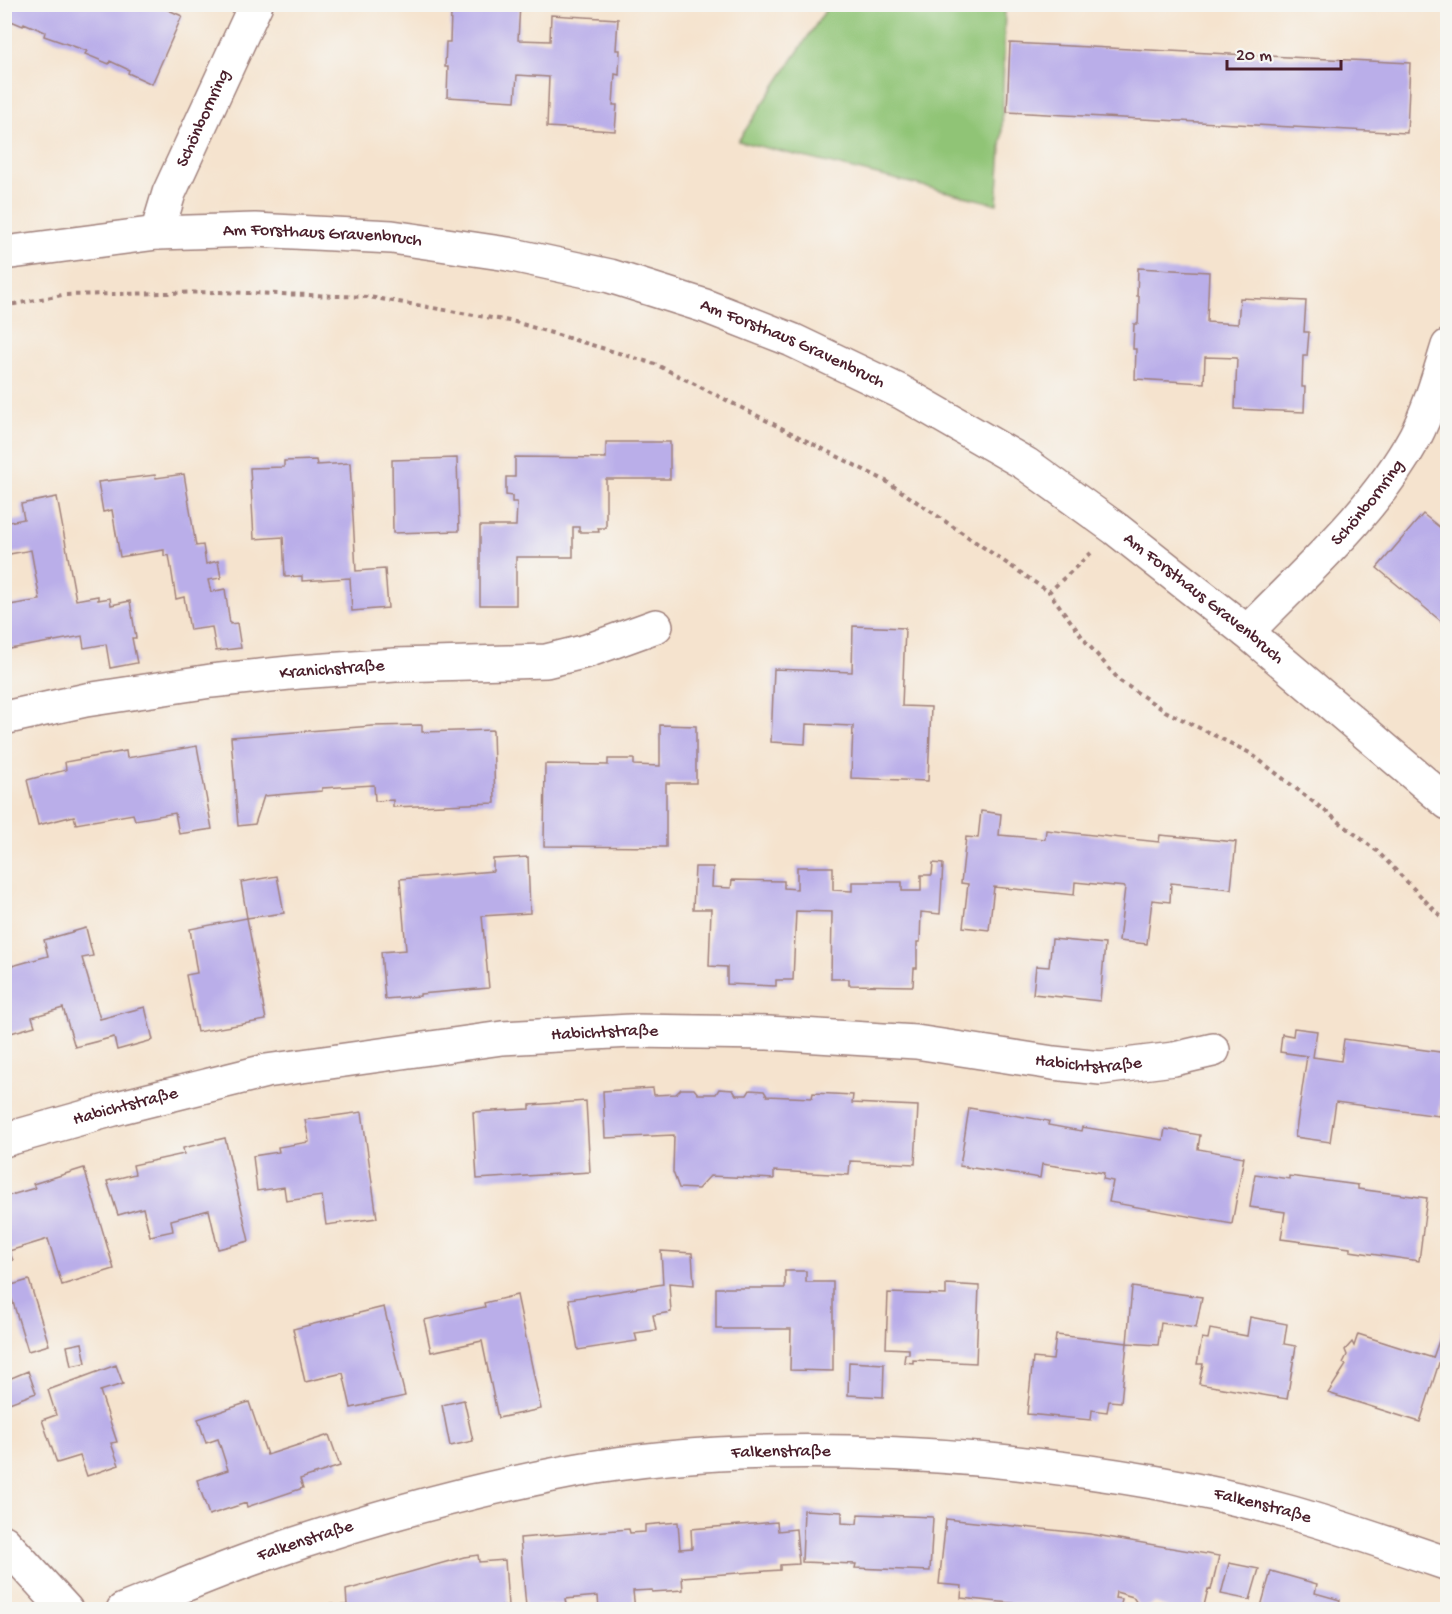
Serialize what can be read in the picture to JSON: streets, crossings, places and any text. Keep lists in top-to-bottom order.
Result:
{
  "streets": {
    "street": [
      "Schönbornring",
      "Am Forsthaus Gravenbruch",
      "Kranichstraße",
      "Habichtstraße",
      "Falkenstraße"
    ]
  },
  "crossings": [
    ["Schönbornring", "Am Forsthaus Gravenbruch"]
  ],
  "scale_bar": "20 m"
}
